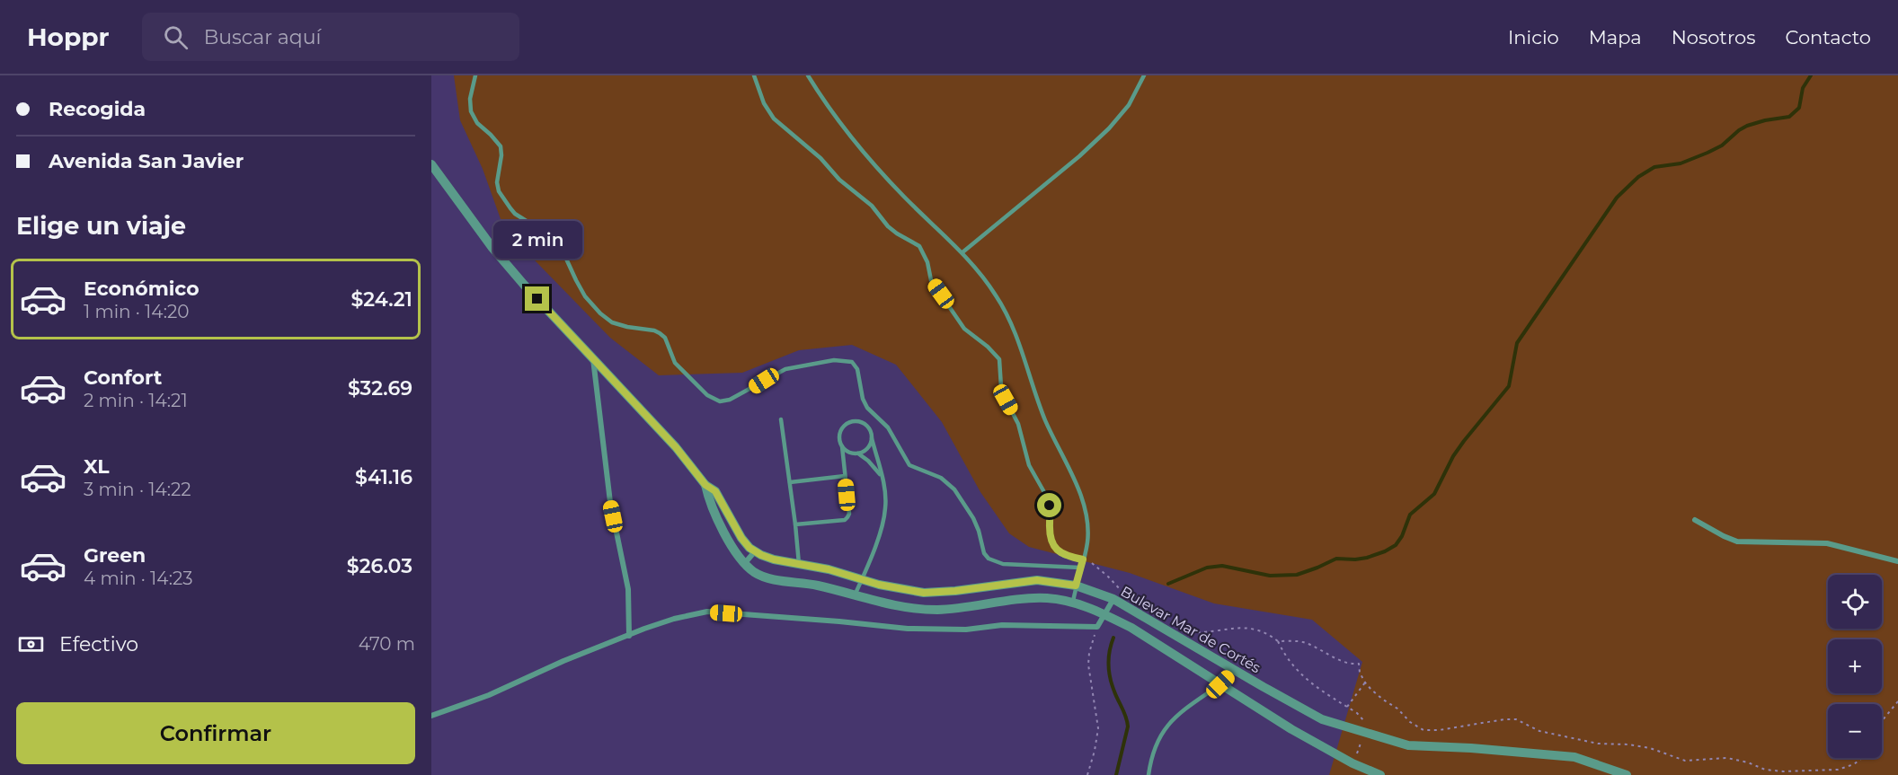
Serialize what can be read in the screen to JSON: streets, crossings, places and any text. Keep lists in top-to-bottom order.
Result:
{
  "streets": {
    "street": ["Bulevar Mar de Cortés"]
  },
  "page": {
    "header": "Hoppr",
    "search": "Buscar aquí",
    "nav": [
      "Inicio",
      "Mapa",
      "Nosotros",
      "Contacto"
    ],
    "banner": ["Recogida", "Avenida San Javier"],
    "heading": "Elige un viaje",
    "bubble": "2 min",
    "list": [
      {
        "name": "Económico",
        "note": "1 min · 14:20",
        "value": "$24.21"
      },
      {
        "name": "Confort",
        "note": "2 min · 14:21",
        "value": "$32.69"
      },
      {
        "name": "XL",
        "note": "3 min · 14:22",
        "value": "$41.16"
      },
      {
        "name": "Green",
        "note": "4 min · 14:23",
        "value": "$26.03"
      }
    ],
    "map_buttons": ["+", "−"],
    "pay": ["Efectivo", "470 m"],
    "buttons": "Confirmar"
  }
}
